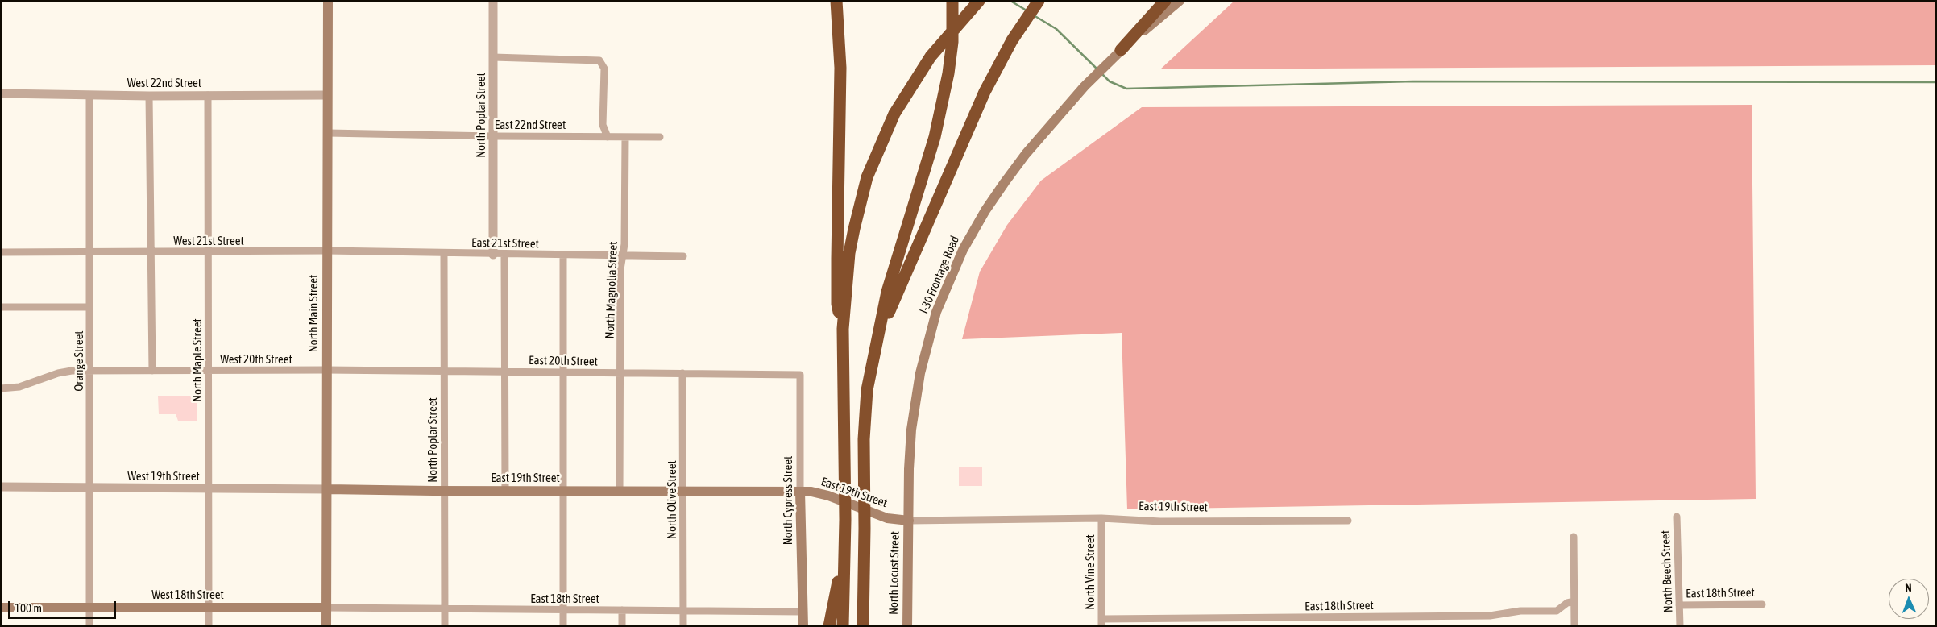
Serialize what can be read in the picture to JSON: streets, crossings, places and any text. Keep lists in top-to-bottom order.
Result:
{
  "streets": {
    "main road": [
      "I-30 Frontage Road",
      "North Main Street",
      "East 19th Street",
      "North Cypress Street",
      "North Locust Street",
      "West 18th Street"
    ],
    "street": [
      "West 22nd Street",
      "North Poplar Street",
      "East 22nd Street",
      "West 21st Street",
      "East 21st Street",
      "North Magnolia Street",
      "West 20th Street",
      "North Maple Street",
      "Orange Street",
      "East 20th Street",
      "West 19th Street",
      "North Olive Street",
      "North Beech Street",
      "North Vine Street",
      "East 18th Street"
    ]
  },
  "crossings": [
    ["West 22nd Street", "North Main Street"],
    ["West 22nd Street", "North Maple Street"],
    ["West 22nd Street", "Orange Street"],
    ["North Poplar Street", "East 22nd Street"],
    ["North Poplar Street", "East 21st Street"],
    ["North Poplar Street", "East 20th Street"],
    ["North Poplar Street", "East 19th Street"],
    ["North Poplar Street", "East 18th Street"],
    ["East 22nd Street", "North Magnolia Street"],
    ["East 22nd Street", "North Main Street"],
    ["West 21st Street", "East 21st Street"],
    ["West 21st Street", "North Main Street"],
    ["West 21st Street", "North Maple Street"],
    ["West 21st Street", "Orange Street"],
    ["East 21st Street", "North Magnolia Street"],
    ["East 21st Street", "North Main Street"],
    ["I-30 Frontage Road", "East 19th Street"],
    ["I-30 Frontage Road", "North Locust Street"],
    ["North Magnolia Street", "East 20th Street"],
    ["North Magnolia Street", "East 19th Street"],
    ["North Main Street", "West 20th Street"],
    ["North Main Street", "East 20th Street"],
    ["North Main Street", "West 19th Street"],
    ["North Main Street", "East 19th Street"],
    ["North Main Street", "East 18th Street"],
    ["North Main Street", "West 18th Street"],
    ["West 20th Street", "North Maple Street"],
    ["West 20th Street", "Orange Street"],
    ["West 20th Street", "East 20th Street"],
    ["North Maple Street", "West 19th Street"],
    ["North Maple Street", "West 18th Street"],
    ["Orange Street", "West 19th Street"],
    ["Orange Street", "West 18th Street"],
    ["East 20th Street", "North Olive Street"],
    ["East 20th Street", "North Cypress Street"],
    ["West 19th Street", "East 19th Street"],
    ["East 19th Street", "North Olive Street"],
    ["East 19th Street", "North Cypress Street"],
    ["East 19th Street", "North Vine Street"],
    ["East 19th Street", "North Locust Street"],
    ["North Olive Street", "East 18th Street"],
    ["North Cypress Street", "East 18th Street"],
    ["North Beech Street", "East 18th Street"],
    ["North Vine Street", "East 18th Street"],
    ["East 18th Street", "West 18th Street"]
  ],
  "scale_bar": "100 m",
  "north": "top"
}
